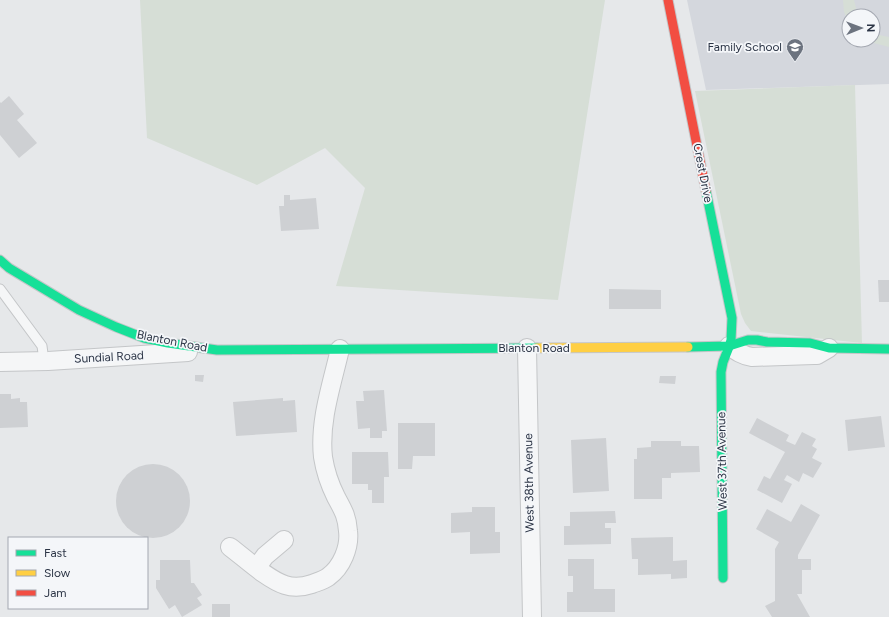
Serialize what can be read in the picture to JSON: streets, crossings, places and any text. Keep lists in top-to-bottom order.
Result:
{
  "streets": {
    "street": [
      "Crest Drive",
      "Blanton Road",
      "Sundial Road",
      "West 37th Avenue",
      "West 38th Avenue"
    ]
  },
  "crossings": [
    ["Crest Drive", "Blanton Road"],
    ["Crest Drive", "West 37th Avenue"],
    ["Blanton Road", "Sundial Road"],
    ["Blanton Road", "West 37th Avenue"],
    ["Blanton Road", "West 38th Avenue"]
  ],
  "places": {
    "school or university": ["Family School"]
  },
  "legend": ["Fast", "Slow", "Jam"],
  "north": "right"
}
